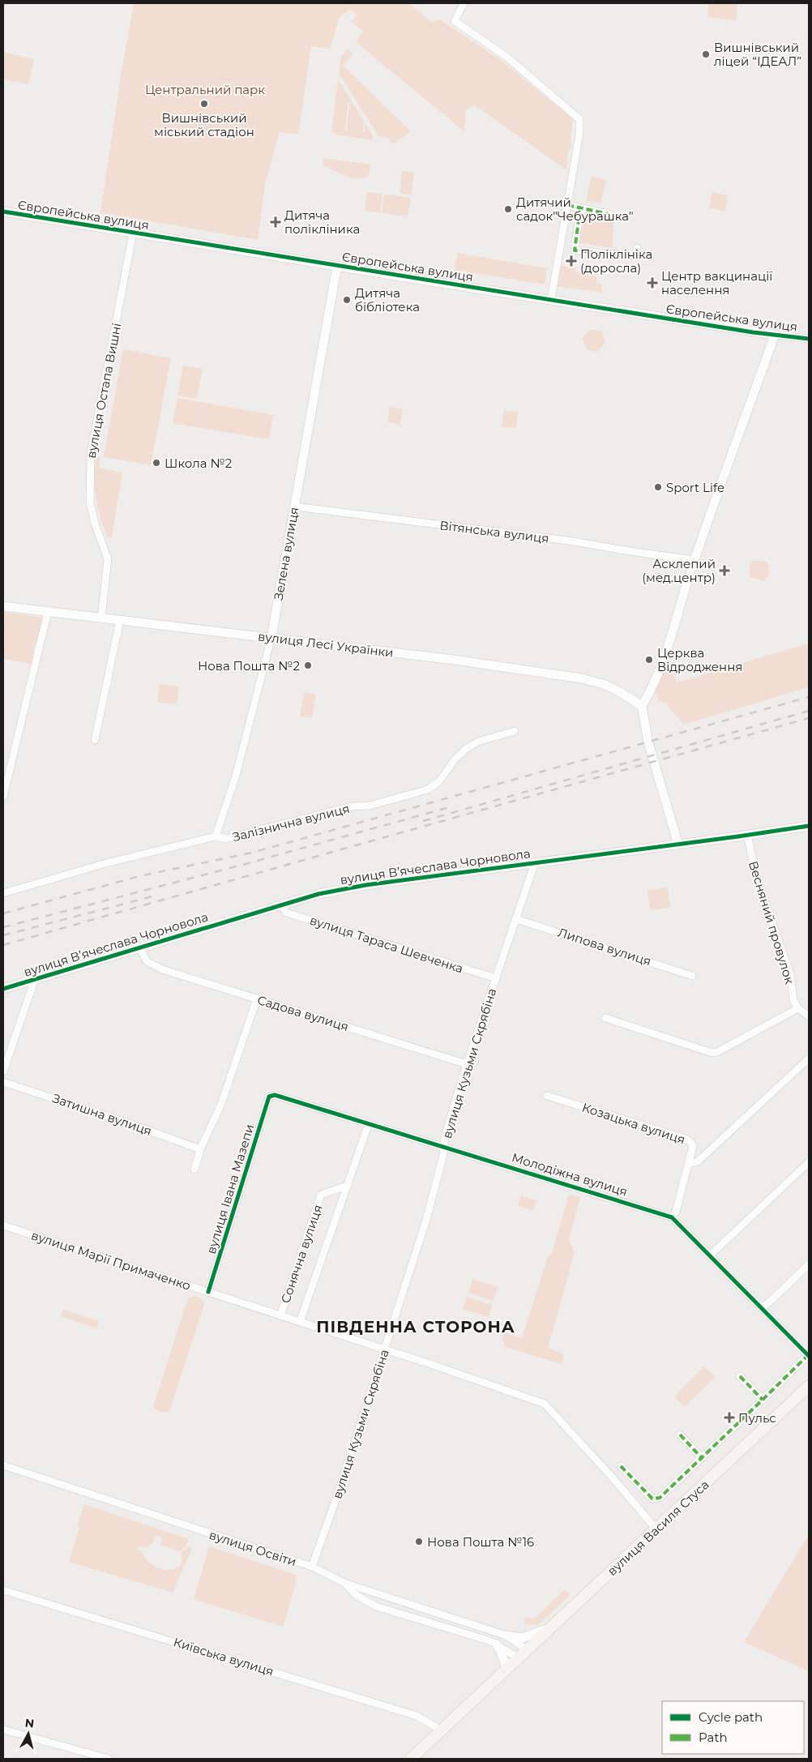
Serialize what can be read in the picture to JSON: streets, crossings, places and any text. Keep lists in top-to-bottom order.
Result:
{
  "streets": {
    "main road": ["вулиця Василя Стуса"],
    "street": [
      "Європейська вулиця",
      "вулиця Остапа Вишні",
      "Вітянська вулиця",
      "Зелена вулиця",
      "вулиця Лесі Українки",
      "Залізнична вулиця",
      "вулиця Вʼячеслава Чорновола",
      "Весняний провулок",
      "вулиця Тараса Шевченка",
      "Липова вулиця",
      "Садова вулиця",
      "вулиця Кузьми Скрябіна",
      "Затишна вулиця",
      "Козацька вулиця",
      "Молодіжна вулиця",
      "вулиця Івана Мазепи",
      "Сонячна вулиця",
      "вулиця Марії Примаченко",
      "вулиця Освіти",
      "Київська вулиця"
    ]
  },
  "crossings": [
    ["Європейська вулиця", "вулиця Остапа Вишні"],
    ["Європейська вулиця", "Зелена вулиця"],
    ["вулиця Остапа Вишні", "вулиця Лесі Українки"],
    ["Вітянська вулиця", "Зелена вулиця"],
    ["Зелена вулиця", "вулиця Лесі Українки"],
    ["Зелена вулиця", "Залізнична вулиця"],
    ["вулиця Вʼячеслава Чорновола", "Весняний провулок"],
    ["вулиця Вʼячеслава Чорновола", "вулиця Тараса Шевченка"],
    ["вулиця Вʼячеслава Чорновола", "Садова вулиця"],
    ["вулиця Вʼячеслава Чорновола", "вулиця Кузьми Скрябіна"],
    ["вулиця Тараса Шевченка", "вулиця Кузьми Скрябіна"],
    ["Липова вулиця", "вулиця Кузьми Скрябіна"],
    ["Садова вулиця", "вулиця Кузьми Скрябіна"],
    ["вулиця Кузьми Скрябіна", "Молодіжна вулиця"],
    ["вулиця Кузьми Скрябіна", "вулиця Марії Примаченко"],
    ["вулиця Кузьми Скрябіна", "вулиця Освіти"],
    ["Козацька вулиця", "Молодіжна вулиця"],
    ["Молодіжна вулиця", "вулиця Івана Мазепи"],
    ["Молодіжна вулиця", "Сонячна вулиця"],
    ["вулиця Івана Мазепи", "вулиця Марії Примаченко"],
    ["Сонячна вулиця", "вулиця Марії Примаченко"],
    ["вулиця Марії Примаченко", "вулиця Василя Стуса"],
    ["вулиця Василя Стуса", "вулиця Освіти"],
    ["вулиця Василя Стуса", "Київська вулиця"]
  ],
  "districts": ["ПІВДЕННА СТОРОНА"],
  "parks": ["Центральний парк"],
  "places": {
    "other": [
      "Вишнівський ліцей “ІДЕАЛ”",
      "Вишнівський міський стадіон",
      "Дитячий садок\"Чебурашка\"",
      "Дитяча бібліотека",
      "Школа №2",
      "Sport Life",
      "Церква Відродження",
      "Нова Пошта №2",
      "Нова Пошта №16"
    ],
    "health": [
      "Дитяча полікліника",
      "Поліклініка (доросла)",
      "Центр вакцинації населення",
      "Асклепий (мед.центр)",
      "Пульс"
    ]
  },
  "legend": ["Cycle path", "Path"],
  "north": "top"
}
